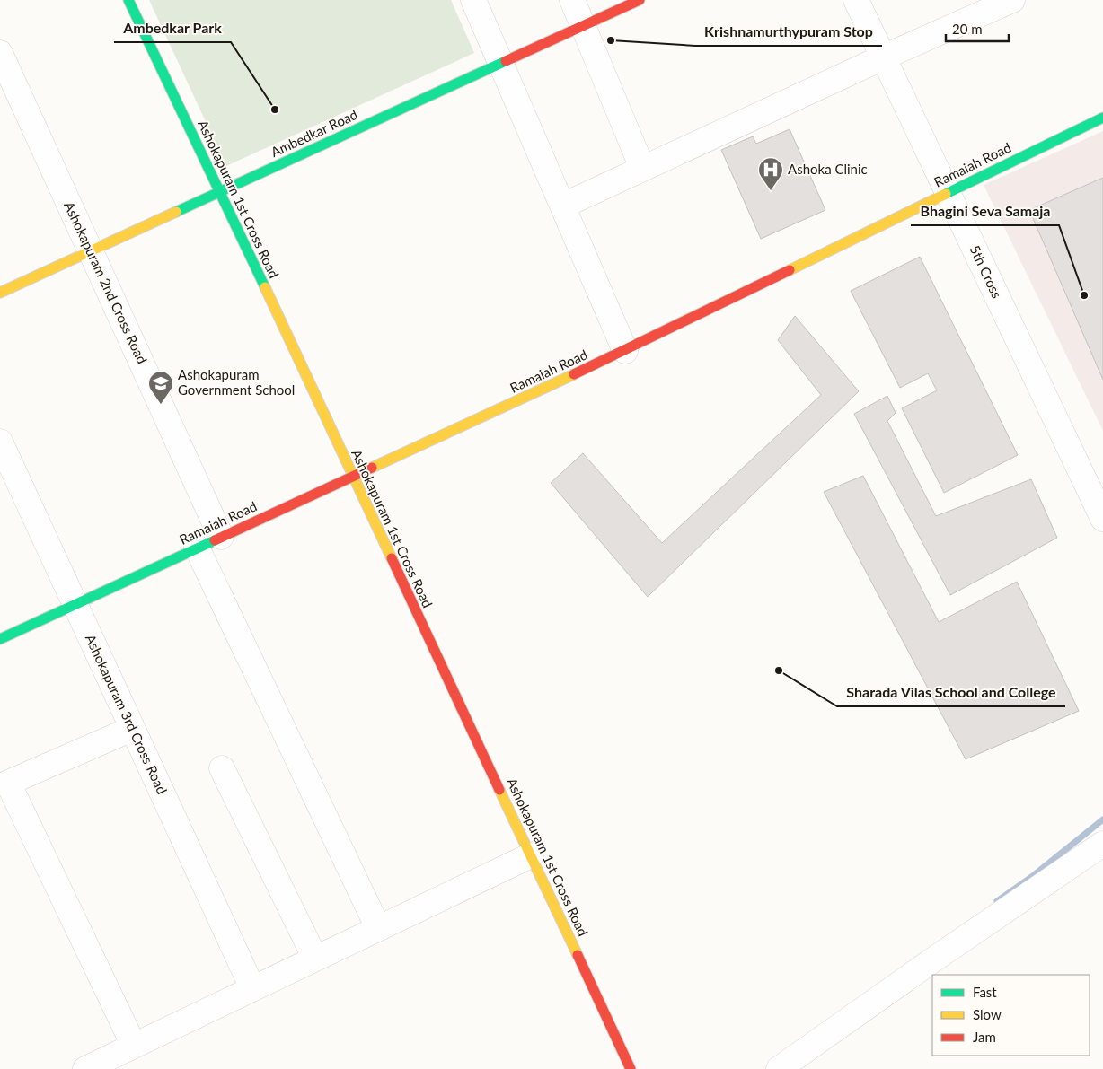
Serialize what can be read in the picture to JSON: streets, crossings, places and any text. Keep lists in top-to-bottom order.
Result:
{
  "streets": {
    "street": [
      "Ambedkar Road",
      "Ramaiah Road",
      "Ashokapuram 1st Cross Road",
      "5th Cross",
      "Ashokapuram 2nd Cross Road",
      "Ashokapuram 3rd Cross Road"
    ]
  },
  "crossings": [
    ["Ambedkar Road", "Ashokapuram 1st Cross Road"],
    ["Ambedkar Road", "Ashokapuram 2nd Cross Road"],
    ["Ramaiah Road", "Ashokapuram 1st Cross Road"],
    ["Ramaiah Road", "5th Cross"],
    ["Ramaiah Road", "Ashokapuram 2nd Cross Road"],
    ["Ramaiah Road", "Ashokapuram 3rd Cross Road"]
  ],
  "places": {
    "other": [
      "Krishnamurthypuram Stop",
      "Ambedkar Park",
      "Bhagini Seva Samaja",
      "Sharada Vilas School and College"
    ],
    "hospital": ["Ashoka Clinic"],
    "school or university": ["Ashokapuram Government School"]
  },
  "legend": ["Fast", "Slow", "Jam"],
  "scale_bar": "20 m"
}
